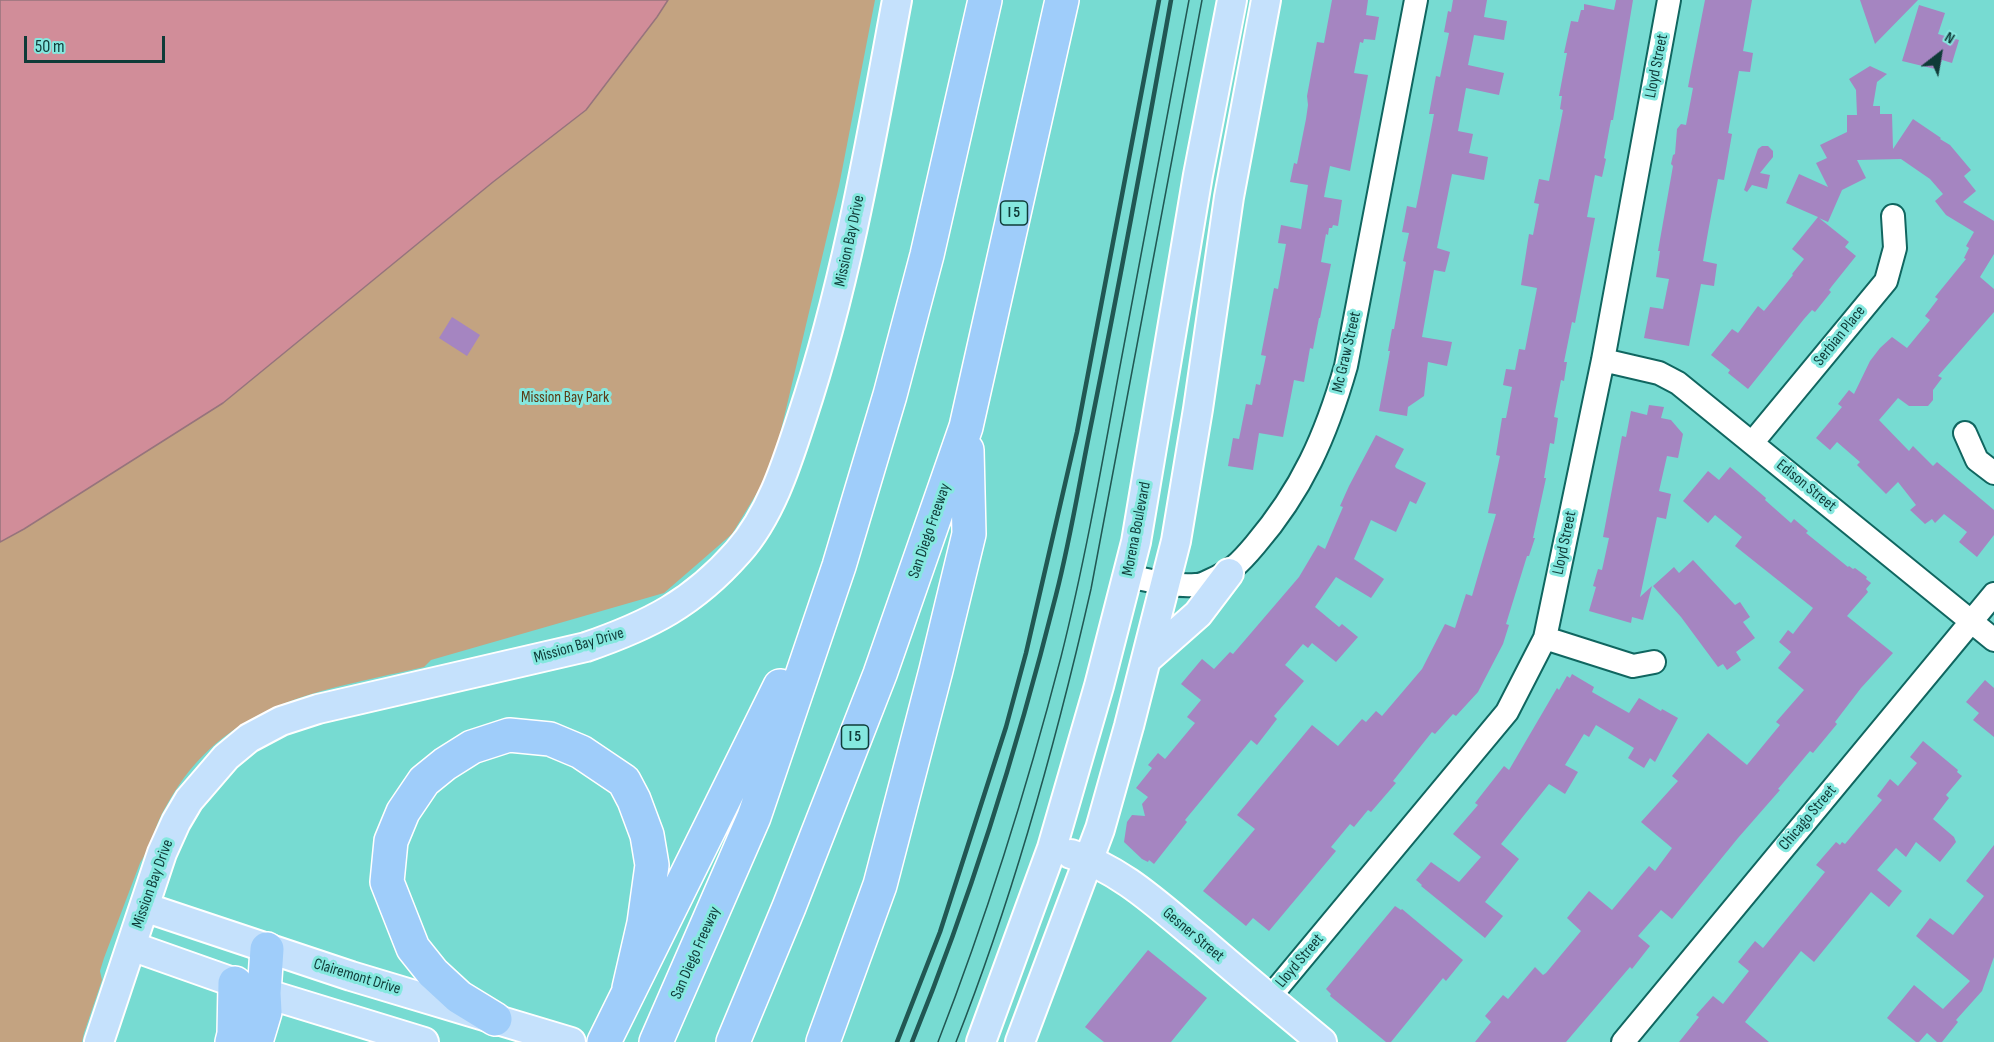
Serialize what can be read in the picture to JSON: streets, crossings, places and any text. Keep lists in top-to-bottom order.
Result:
{
  "streets": {
    "highway": ["I 5", "San Diego Freeway"],
    "main road": [
      "Mission Bay Drive",
      "Morena Boulevard",
      "Gesner Street",
      "Clairemont Drive"
    ],
    "street": [
      "Lloyd Street",
      "Serbian Place",
      "Mc Graw Street",
      "Edison Street",
      "Chicago Street"
    ]
  },
  "crossings": [
    ["Lloyd Street", "Edison Street"],
    ["Lloyd Street", "Gesner Street"],
    ["Mission Bay Drive", "Clairemont Drive"],
    ["Serbian Place", "Edison Street"],
    ["Mc Graw Street", "Morena Boulevard"],
    ["Edison Street", "Chicago Street"],
    ["Morena Boulevard", "Gesner Street"]
  ],
  "parks": ["Mission Bay Park"],
  "scale_bar": "50 m",
  "north": "top right"
}
